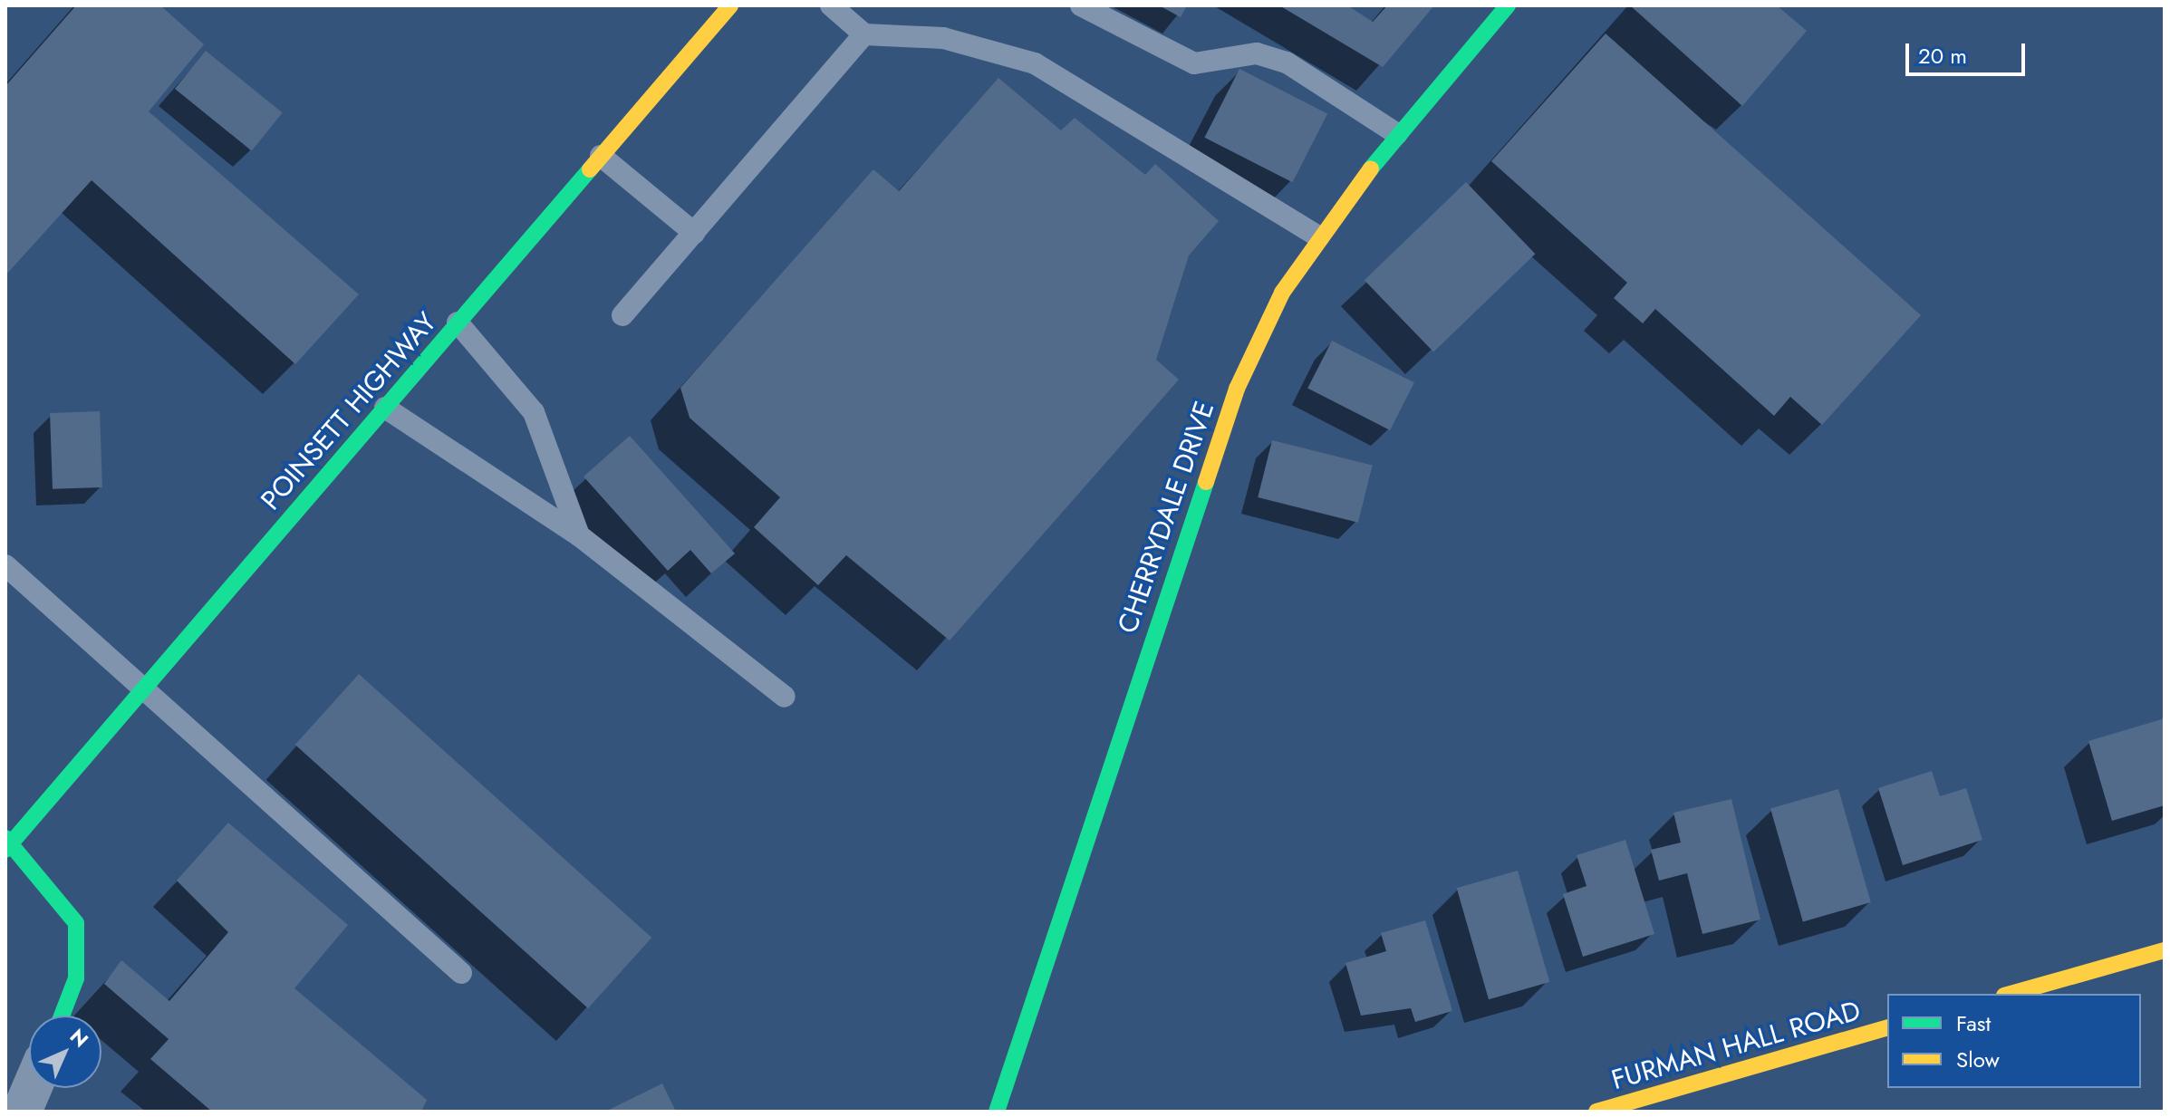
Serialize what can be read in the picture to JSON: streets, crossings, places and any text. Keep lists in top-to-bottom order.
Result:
{
  "streets": {
    "main road": ["POINSETT HIGHWAY", "CHERRYDALE DRIVE", "FURMAN HALL ROAD"]
  },
  "legend": ["Fast", "Slow"],
  "scale_bar": "20 m",
  "north": "top right"
}
